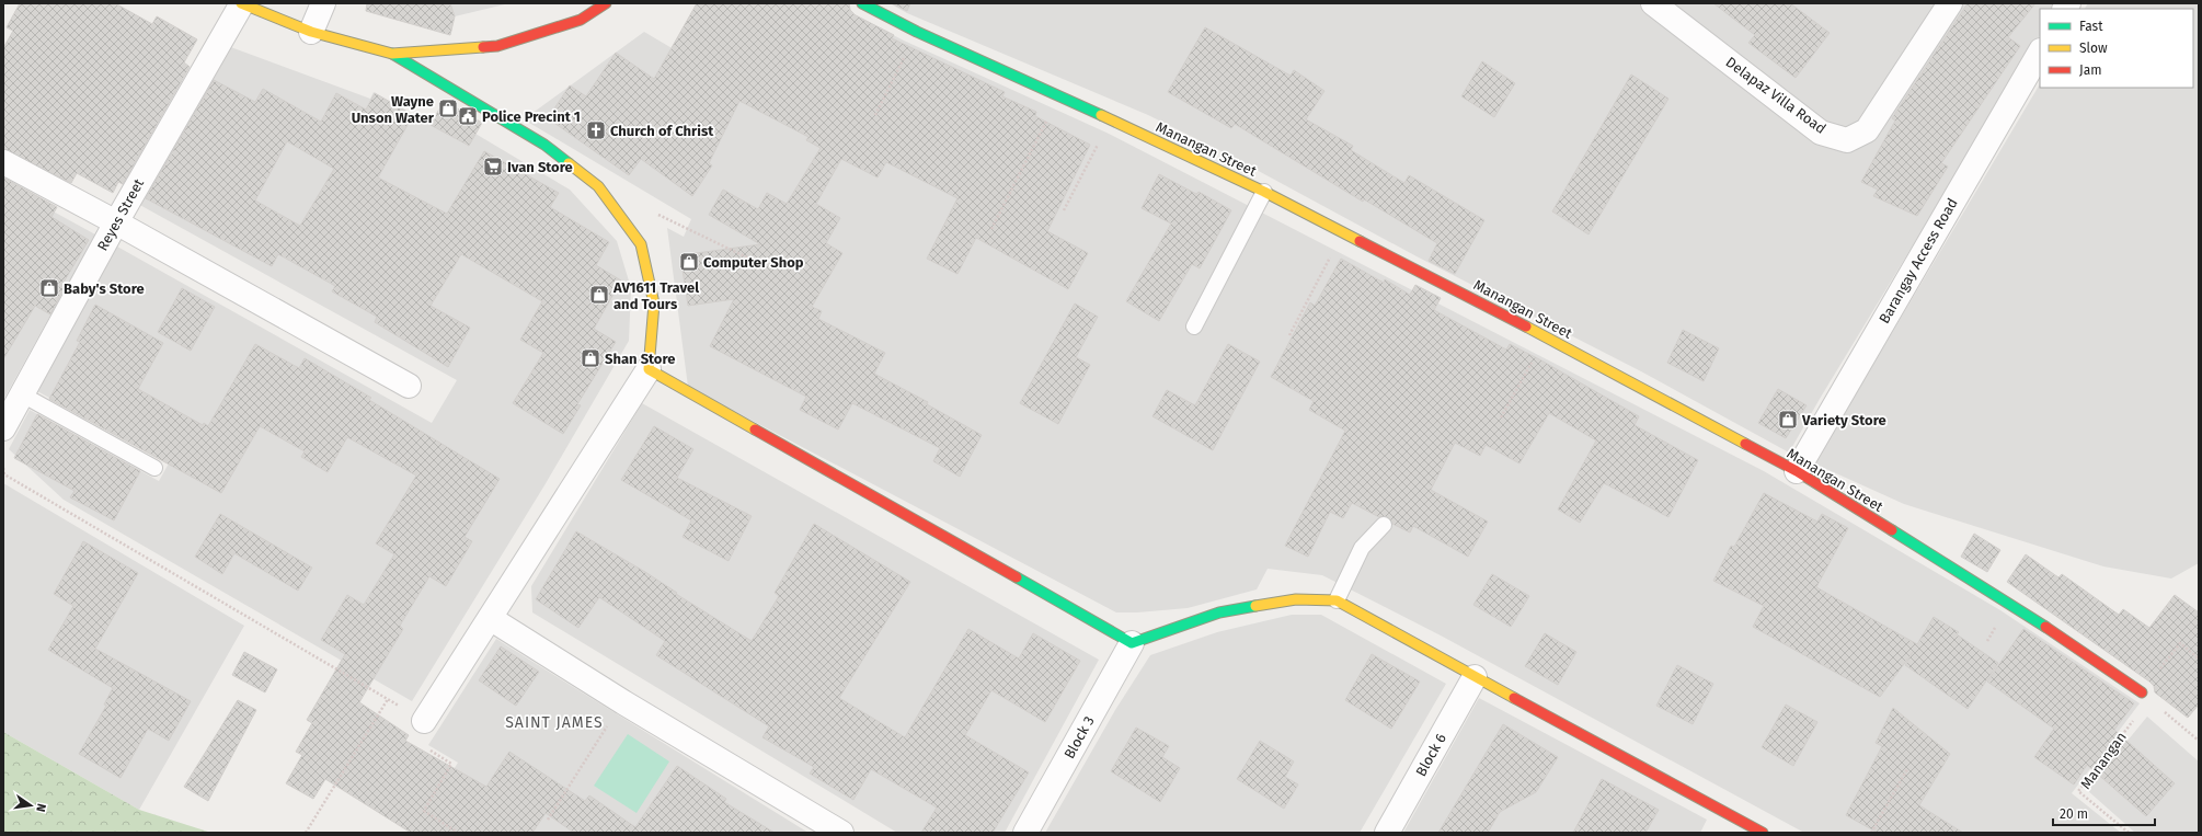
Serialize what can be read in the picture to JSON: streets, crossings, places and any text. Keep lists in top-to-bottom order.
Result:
{
  "streets": {
    "street": [
      "Delapaz Villa Road",
      "Manangan Street",
      "Reyes Street",
      "Barangay Access Road",
      "Block 3",
      "Block 6"
    ],
    "path": ["Manangan"]
  },
  "crossings": [
    ["Manangan Street", "Barangay Access Road"],
    ["Manangan Street", "Manangan"]
  ],
  "districts": ["SAINT JAMES"],
  "places": {
    "shop": [
      "Wayne Unson Water",
      "Computer Shop",
      "Baby's Store",
      "AV1611 Travel and Tours",
      "Shan Store",
      "Variety Store"
    ],
    "public building": ["Police Precint 1"],
    "church": ["Church of Christ"],
    "supermarket": ["Ivan Store"]
  },
  "legend": ["Fast", "Slow", "Jam"],
  "scale_bar": "20 m",
  "north": "right"
}
